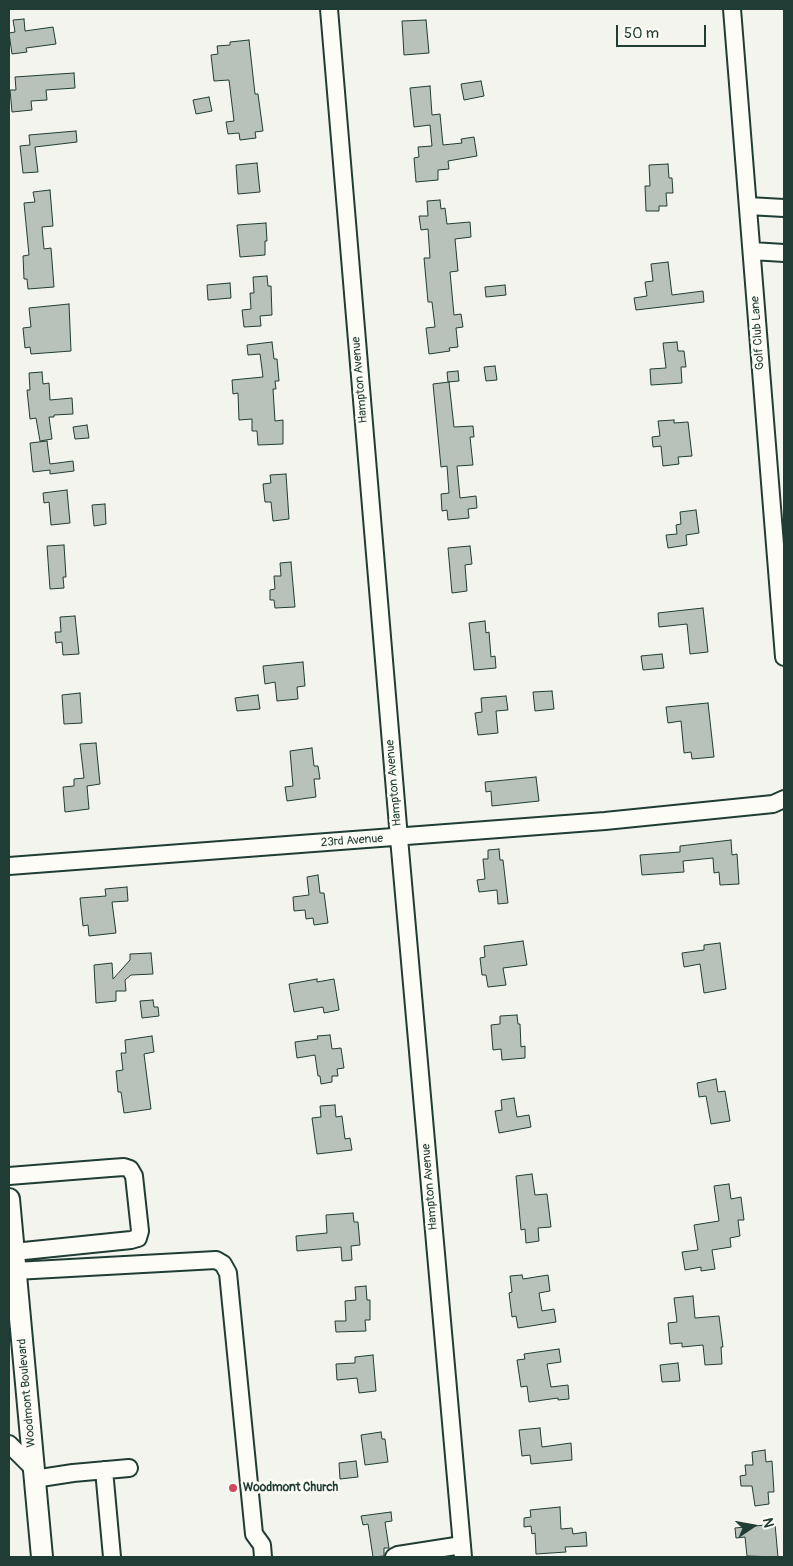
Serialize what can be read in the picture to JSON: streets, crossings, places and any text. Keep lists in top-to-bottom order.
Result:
{
  "streets": {
    "main road": ["Woodmont Boulevard"],
    "street": ["Golf Club Lane", "Hampton Avenue", "23rd Avenue"]
  },
  "crossings": [
    ["Hampton Avenue", "23rd Avenue"]
  ],
  "places": ["Woodmont Church"],
  "scale_bar": "50 m",
  "north": "right"
}
